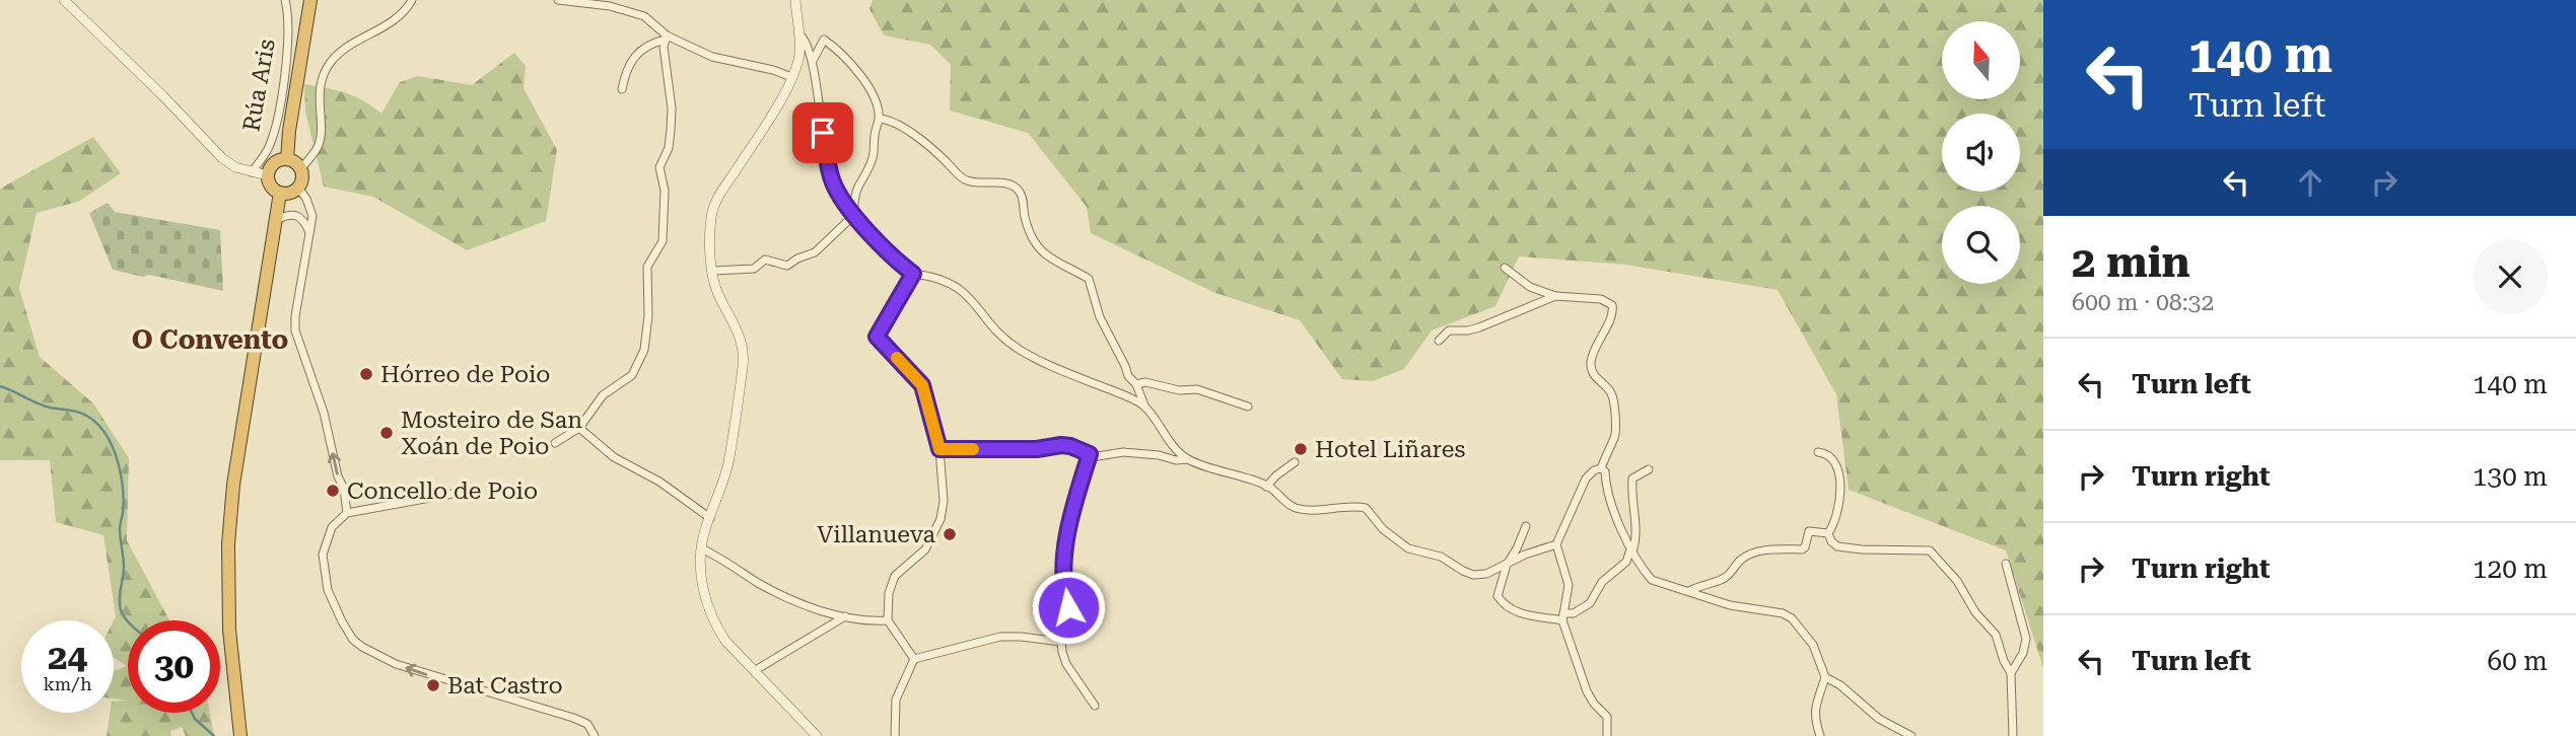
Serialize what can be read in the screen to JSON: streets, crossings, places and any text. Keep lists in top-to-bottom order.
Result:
{
  "streets": {
    "street": ["Rúa Aris"]
  },
  "districts": ["O Convento"],
  "places": [
    "Hórreo de Poio",
    "Mosteiro de San Xoán de Poio",
    "Hotel Liñares",
    "Concello de Poio",
    "Villanueva",
    "Bat Castro"
  ],
  "north": "top",
  "page": {
    "turn": ["140 m", "Turn left"],
    "heading": ["2 min", "600 m · 08:32"],
    "list": [
      {
        "name": "Turn left",
        "value": "140 m"
      },
      {
        "name": "Turn right",
        "value": "130 m"
      },
      {
        "name": "Turn right",
        "value": "120 m"
      },
      {
        "name": "Turn left",
        "value": "60 m"
      }
    ],
    "speed": "24 km/h",
    "limit": "30"
  }
}
